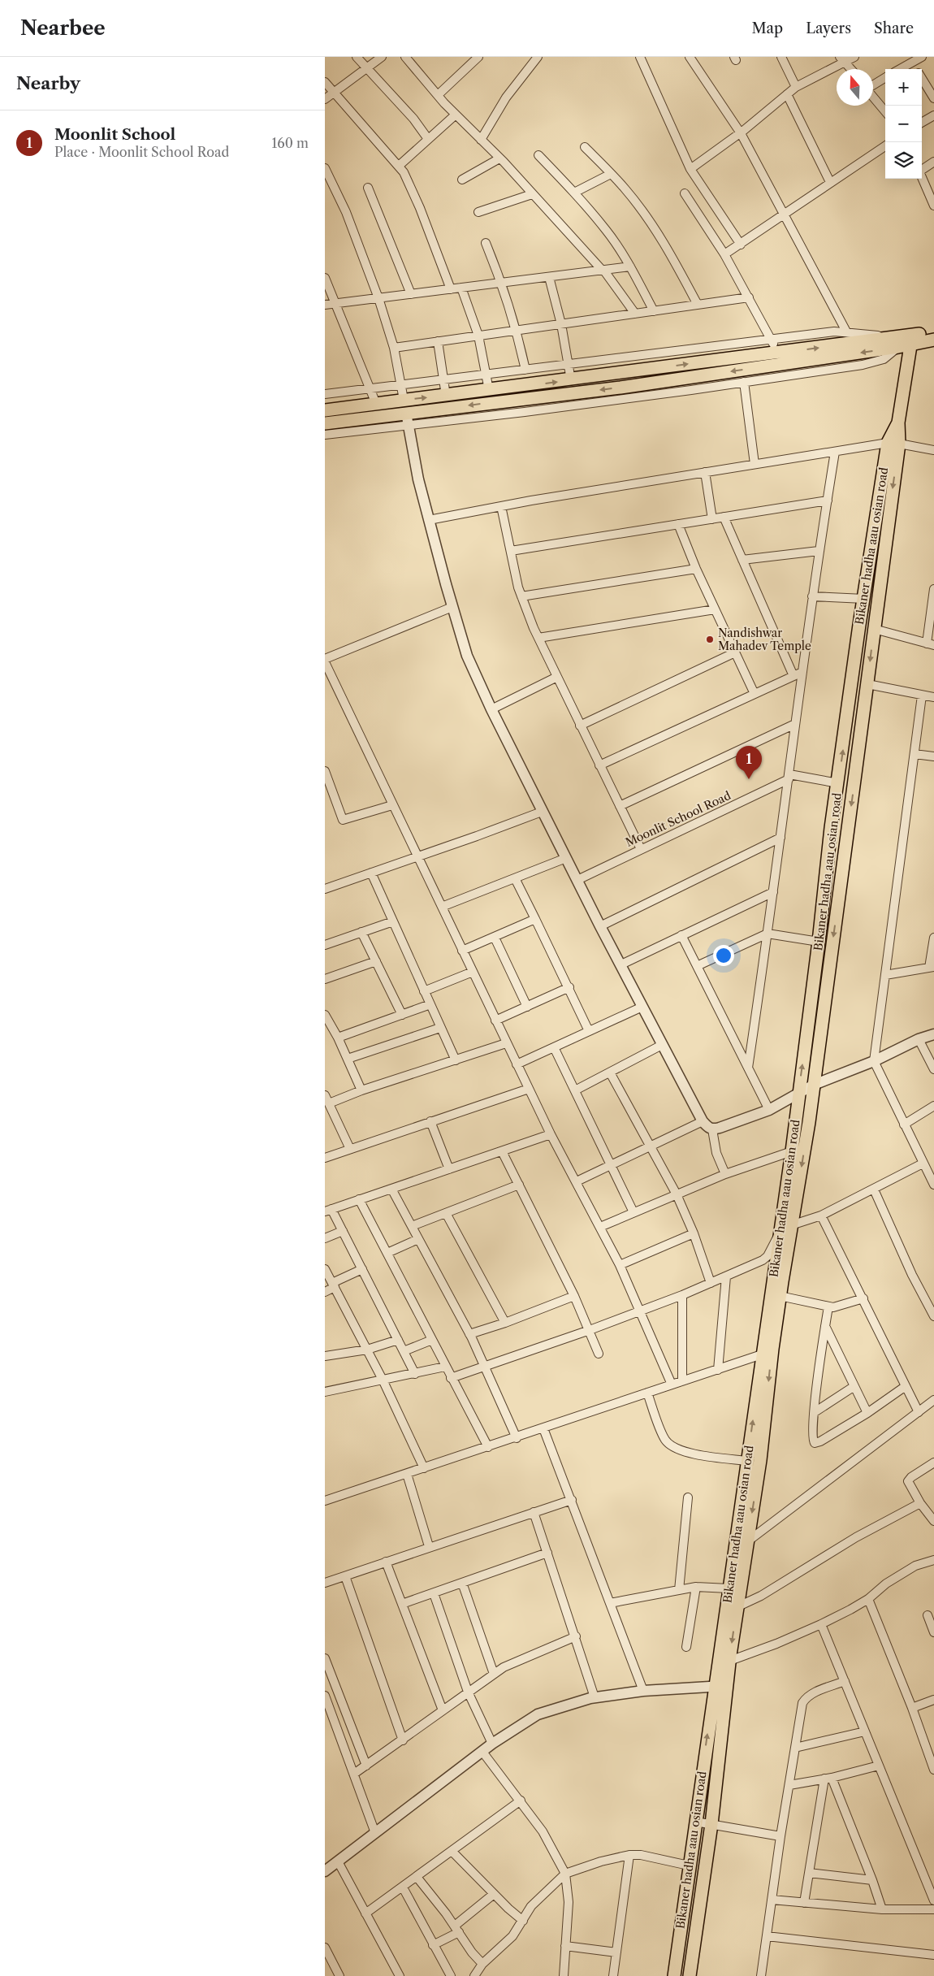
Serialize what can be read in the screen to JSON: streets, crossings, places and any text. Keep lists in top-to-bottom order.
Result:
{
  "streets": {
    "main road": ["Bikaner hadha aau osian road"],
    "street": ["Moonlit School Road"]
  },
  "places": ["Nandishwar Mahadev Temple"],
  "north": "top",
  "page": {
    "header": "Nearbee",
    "nav": ["Map", "Layers", "Share"],
    "heading": "Nearby",
    "map_buttons": ["+", "−"],
    "list": [
      {
        "mark": "1",
        "name": "Moonlit School",
        "note": "Place · Moonlit School Road",
        "value": "160 m"
      }
    ],
    "pins": "1"
  }
}
